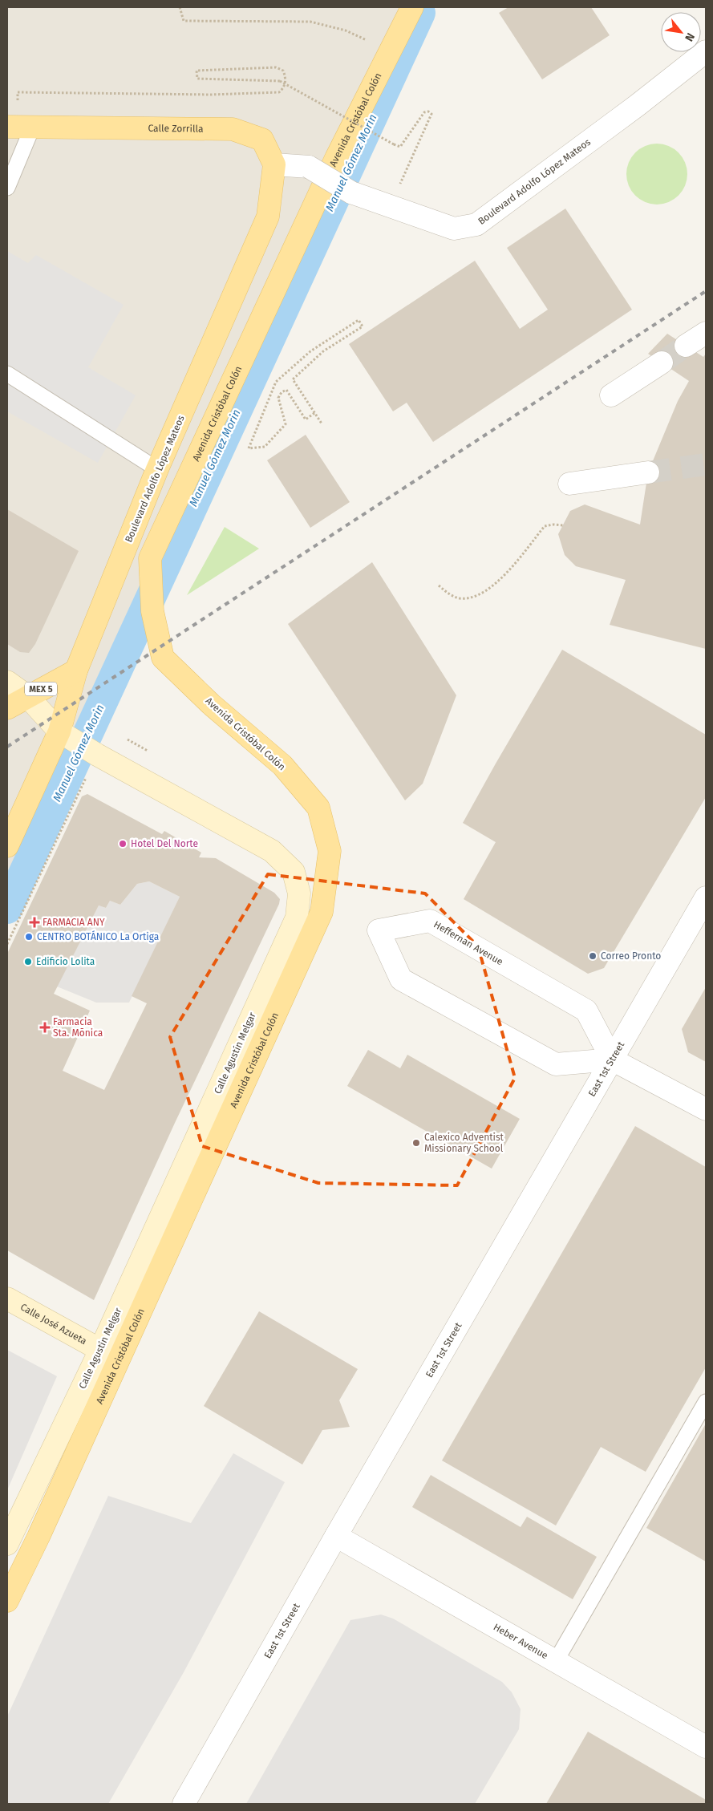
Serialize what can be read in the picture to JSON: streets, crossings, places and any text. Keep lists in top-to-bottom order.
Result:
{
  "streets": {
    "main road": [
      "Avenida Cristóbal Colón",
      "Calle Zorrilla",
      "Boulevard Adolfo López Mateos",
      "MEX 5",
      "Calle Agustín Melgar",
      "Calle José Azueta"
    ],
    "street": ["Heffernan Avenue", "East 1st Street", "Heber Avenue"]
  },
  "crossings": [
    ["Calle Zorrilla", "Boulevard Adolfo López Mateos"],
    ["Boulevard Adolfo López Mateos", "MEX 5"],
    ["Boulevard Adolfo López Mateos", "Calle Agustín Melgar"],
    ["MEX 5", "Calle Agustín Melgar"],
    ["Heffernan Avenue", "East 1st Street"],
    ["Calle Agustín Melgar", "Calle José Azueta"],
    ["East 1st Street", "Heber Avenue"]
  ],
  "water": ["Manuel Gómez Morin"],
  "places": {
    "other": [
      "Hotel Del Norte",
      "CENTRO BOTÁNICO La Ortiga",
      "Correo Pronto",
      "Edificio Lolita",
      "Calexico Adventist Missionary School"
    ],
    "health": ["FARMACIA ANY", "Farmacia Sta. Mōnica"]
  },
  "north": "bottom right"
}
